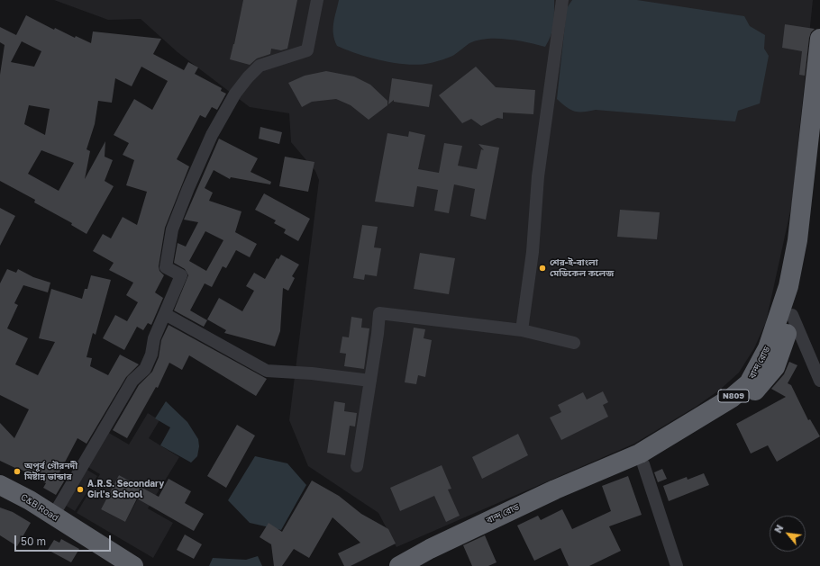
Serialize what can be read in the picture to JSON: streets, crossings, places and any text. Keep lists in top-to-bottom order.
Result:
{
  "streets": {
    "highway": ["বান্দ রোড", "N809", "C&B Road"]
  },
  "places": ["শের-ই-বাংলা মেডিকেল কলেজ", "অপূর্ব গৌরনদী মিষ্টান্ন ভান্ডার", "A.R.S. Secondary Girl's School"],
  "scale_bar": "50 m",
  "north": "top left"
}
